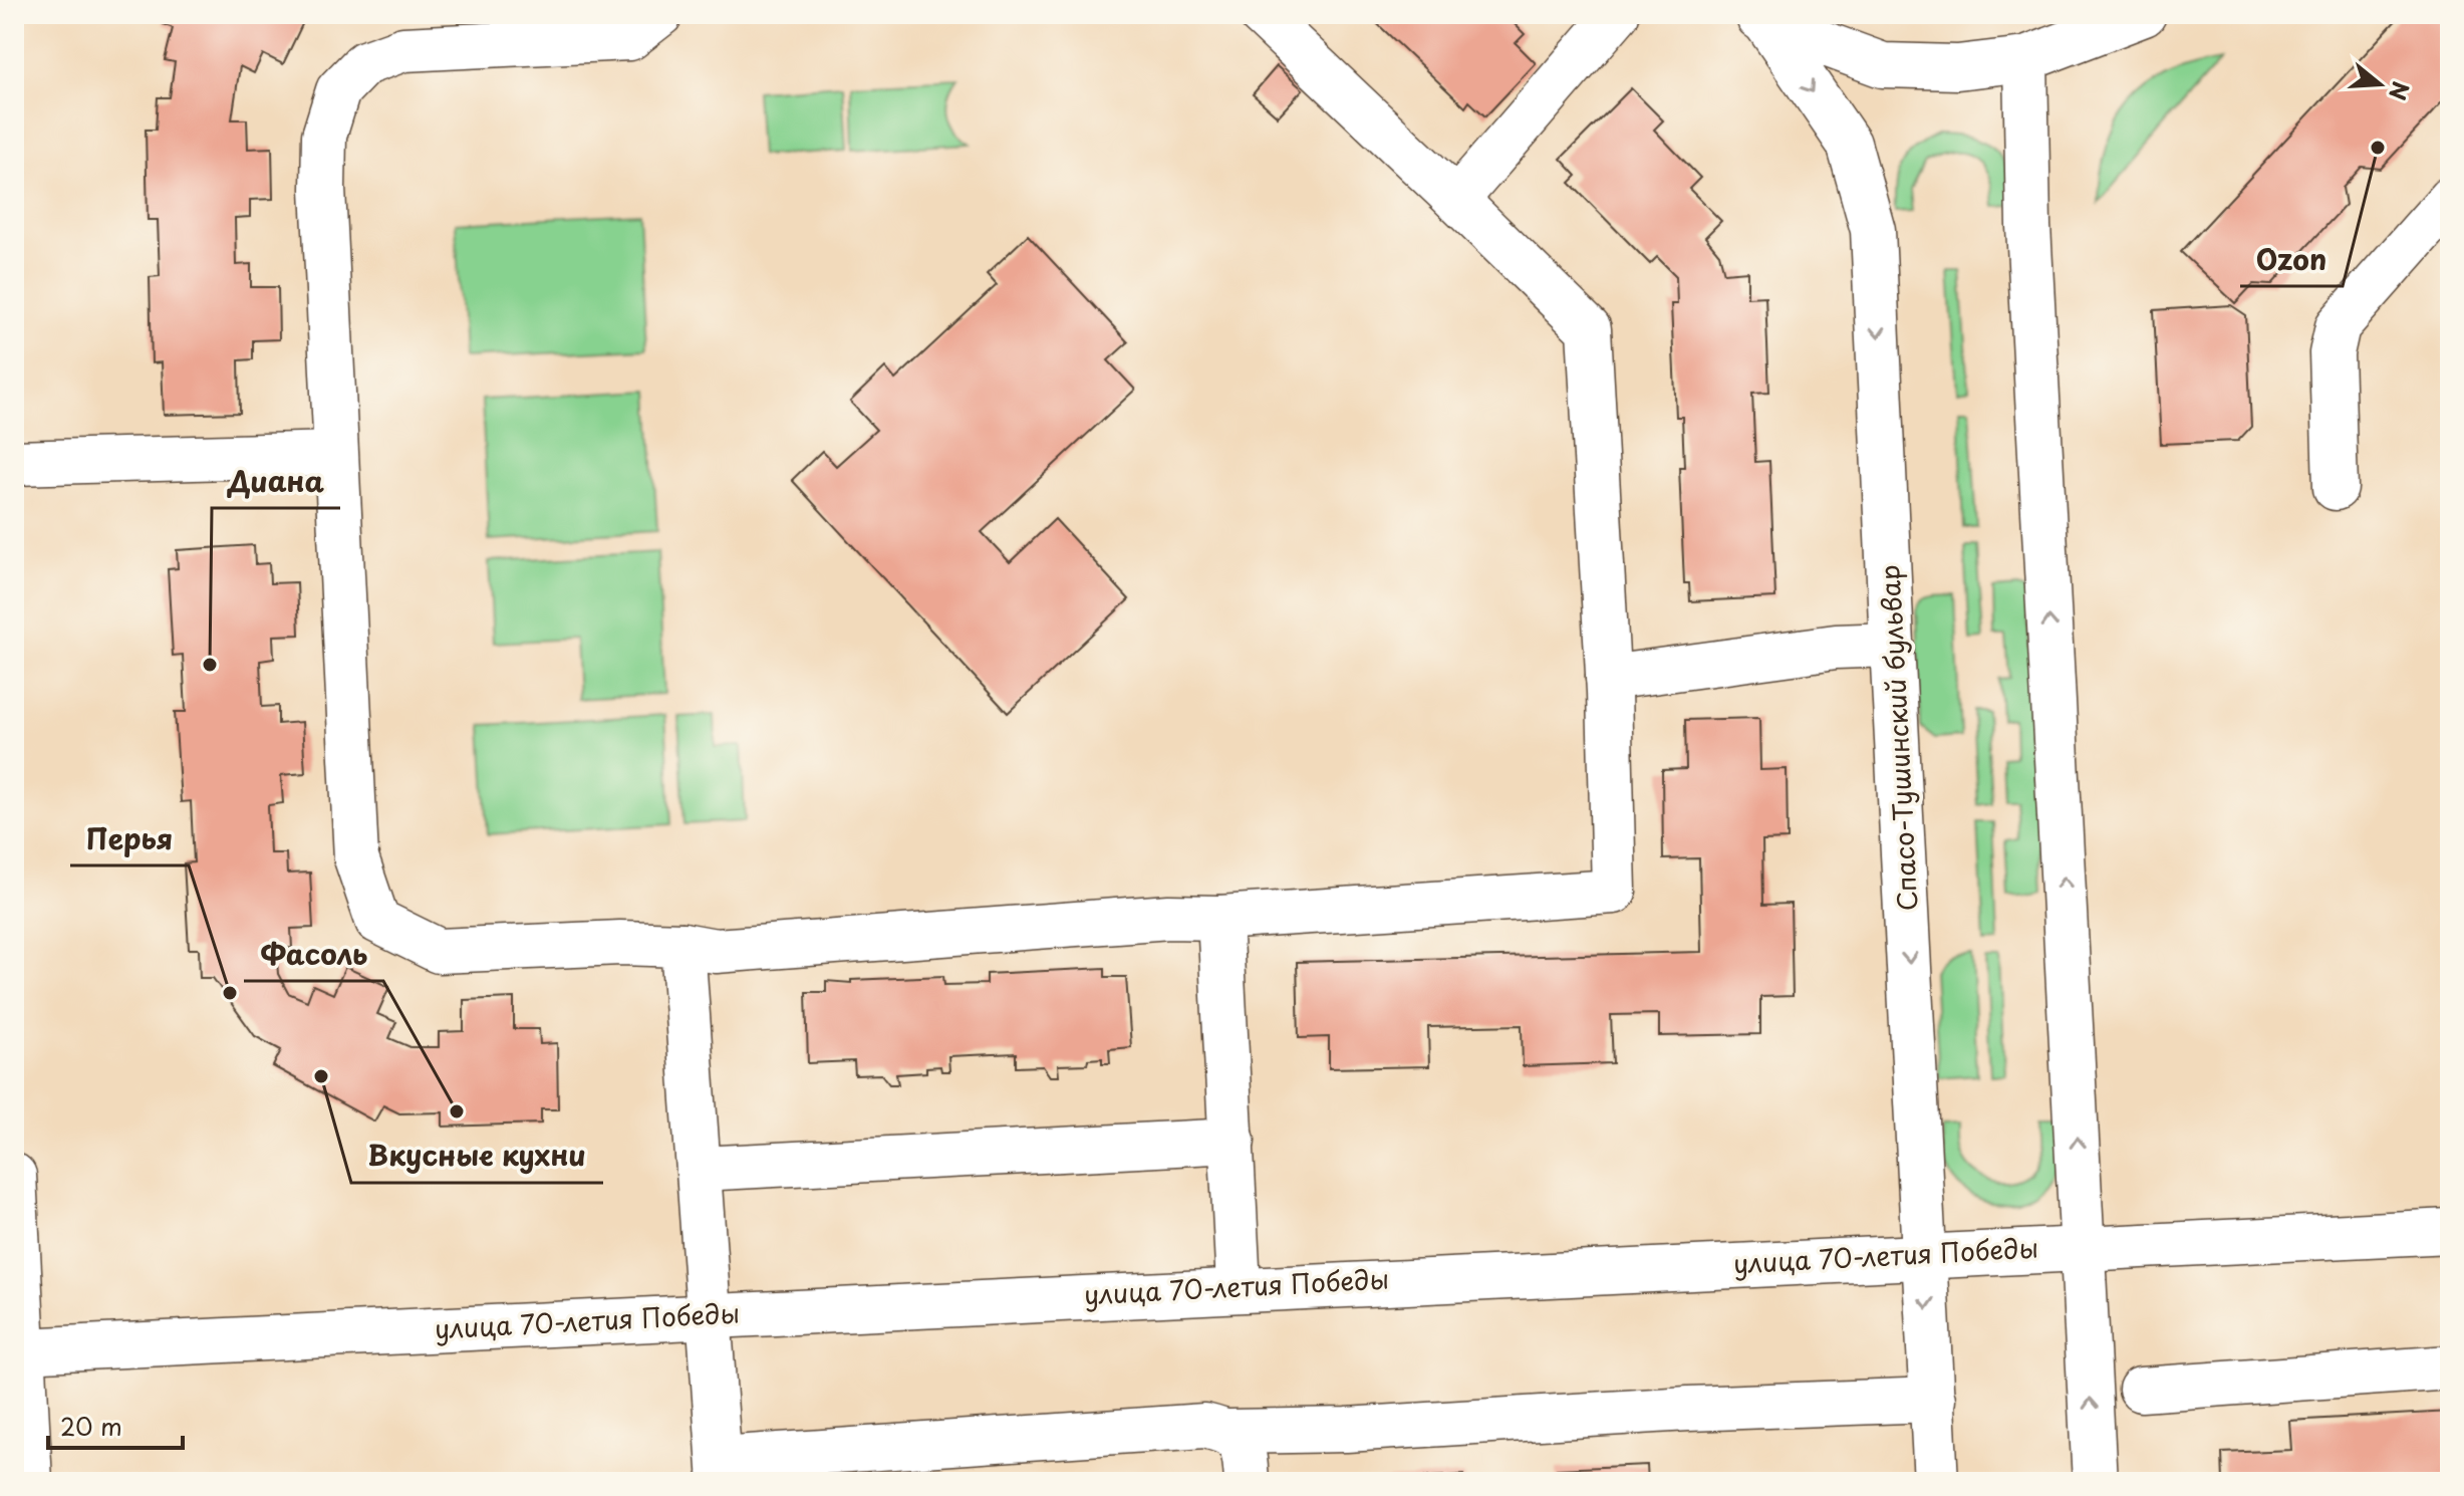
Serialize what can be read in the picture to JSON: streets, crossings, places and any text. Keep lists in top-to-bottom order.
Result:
{
  "streets": {
    "street": ["Спасо-Тушинский бульвар", "улица 70-летия Победы"]
  },
  "crossings": [
    ["Спасо-Тушинский бульвар", "улица 70-летия Победы"]
  ],
  "places": [
    "Ozon",
    "Диана",
    "Перья",
    "Вкусные кухни",
    "Фасоль"
  ],
  "scale_bar": "20 m",
  "north": "right"
}
